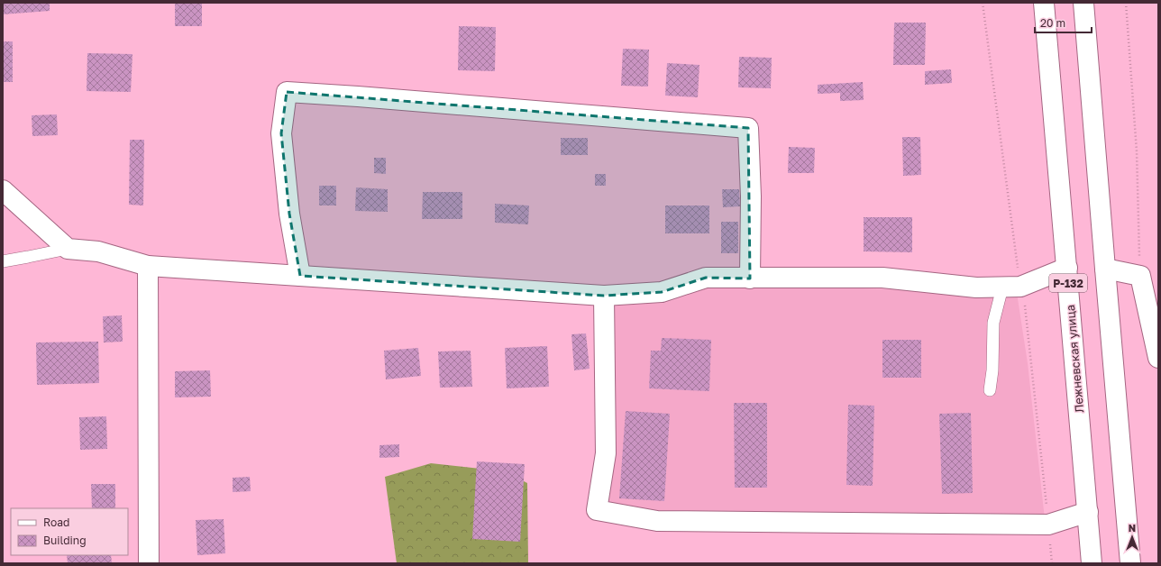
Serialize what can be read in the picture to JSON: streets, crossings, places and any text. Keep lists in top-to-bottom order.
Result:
{
  "streets": {
    "main road": ["Р-132", "Лежневская улица"]
  },
  "legend": ["Road", "Building"],
  "scale_bar": "20 m",
  "north": "top"
}
